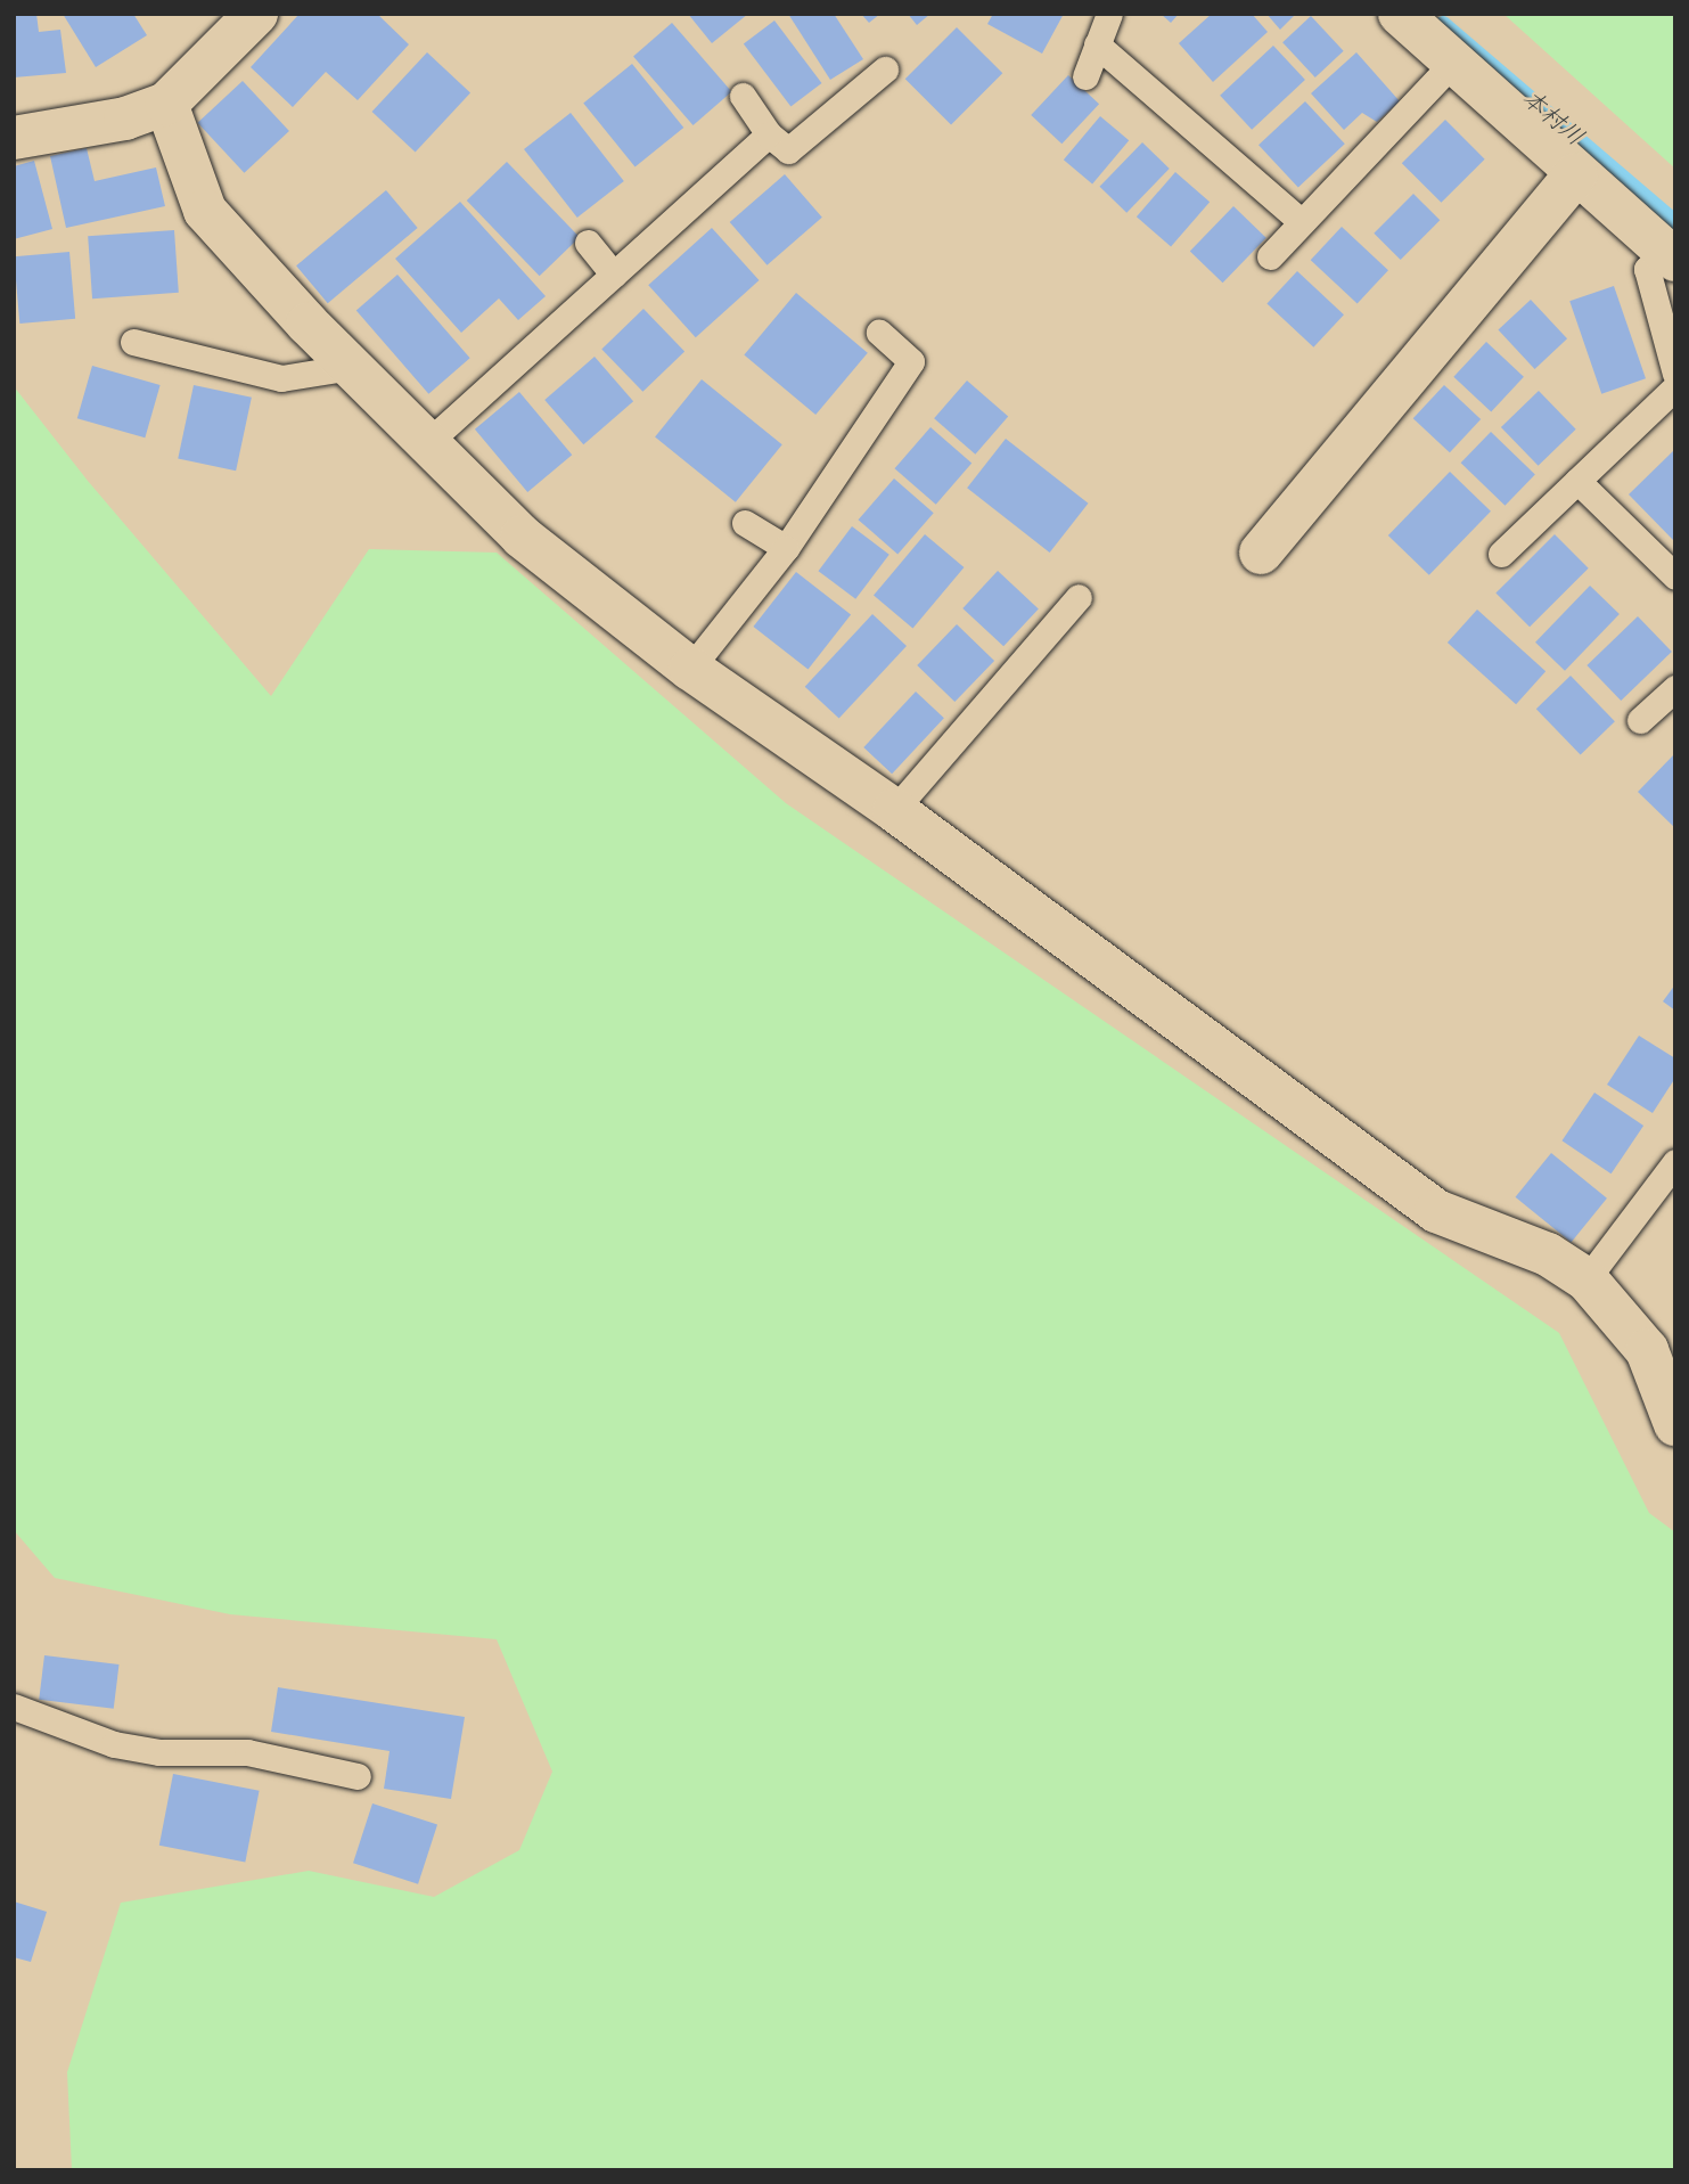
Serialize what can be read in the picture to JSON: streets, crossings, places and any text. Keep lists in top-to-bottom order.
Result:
{
  "water": ["本村川"]
}
